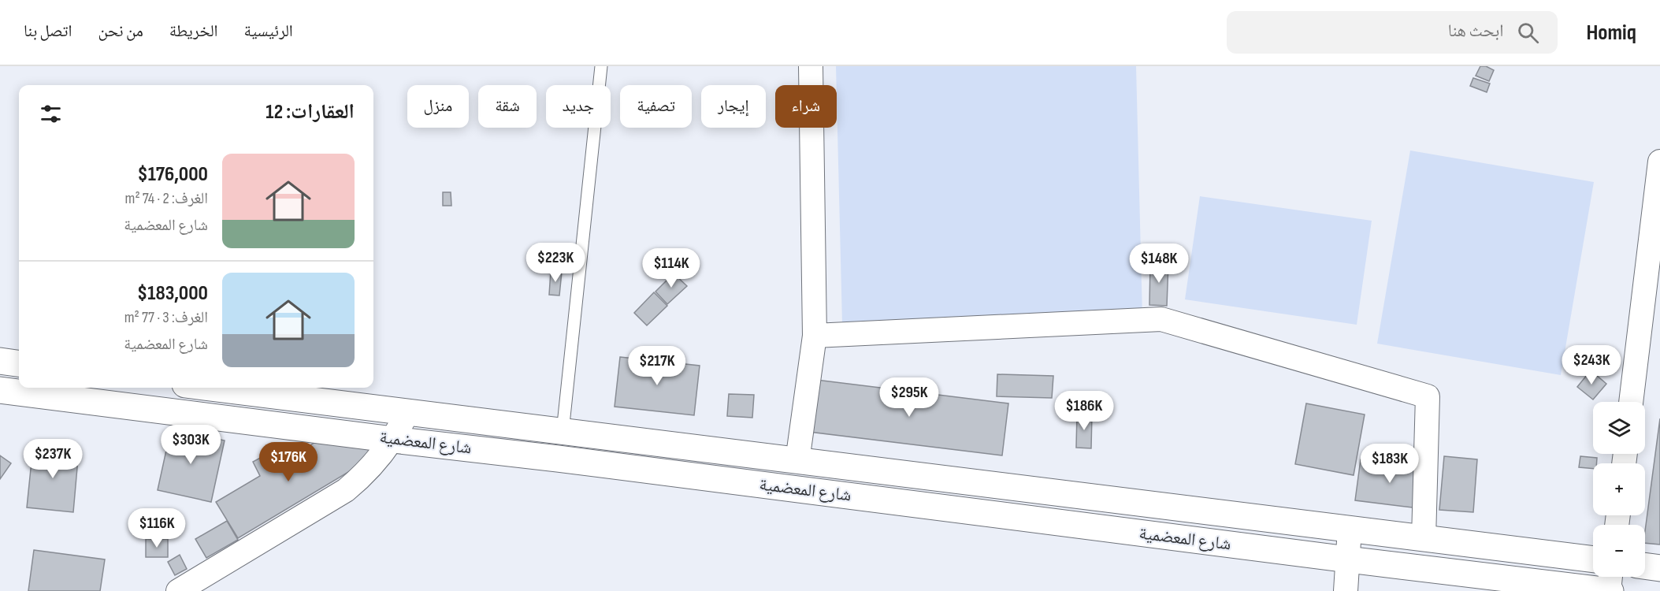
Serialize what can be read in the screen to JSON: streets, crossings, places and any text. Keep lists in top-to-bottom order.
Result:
{
  "streets": {
    "main road": ["شارع المعضمية"]
  },
  "page": {
    "header": "Homiq",
    "search": "ابحث هنا",
    "nav": [
      "الرئيسية",
      "الخريطة",
      "من نحن",
      "اتصل بنا"
    ],
    "chip": [
      "شراء",
      "إيجار",
      "تصفية",
      "جديد",
      "شقة",
      "منزل"
    ],
    "heading": "العقارات: 12",
    "list": [
      {
        "name": "$176,000",
        "note": "الغرف: 2 · 74 m² · شارع المعضمية"
      },
      {
        "name": "$183,000",
        "note": "الغرف: 3 · 77 m² · شارع المعضمية"
      }
    ],
    "price": [
      "$223K",
      "$148K",
      "$114K",
      "$243K",
      "$217K",
      "$295K",
      "$186K",
      "$303K",
      "$237K",
      "$176K",
      "$183K",
      "$116K"
    ],
    "map_buttons": ["+", "−"]
  }
}
